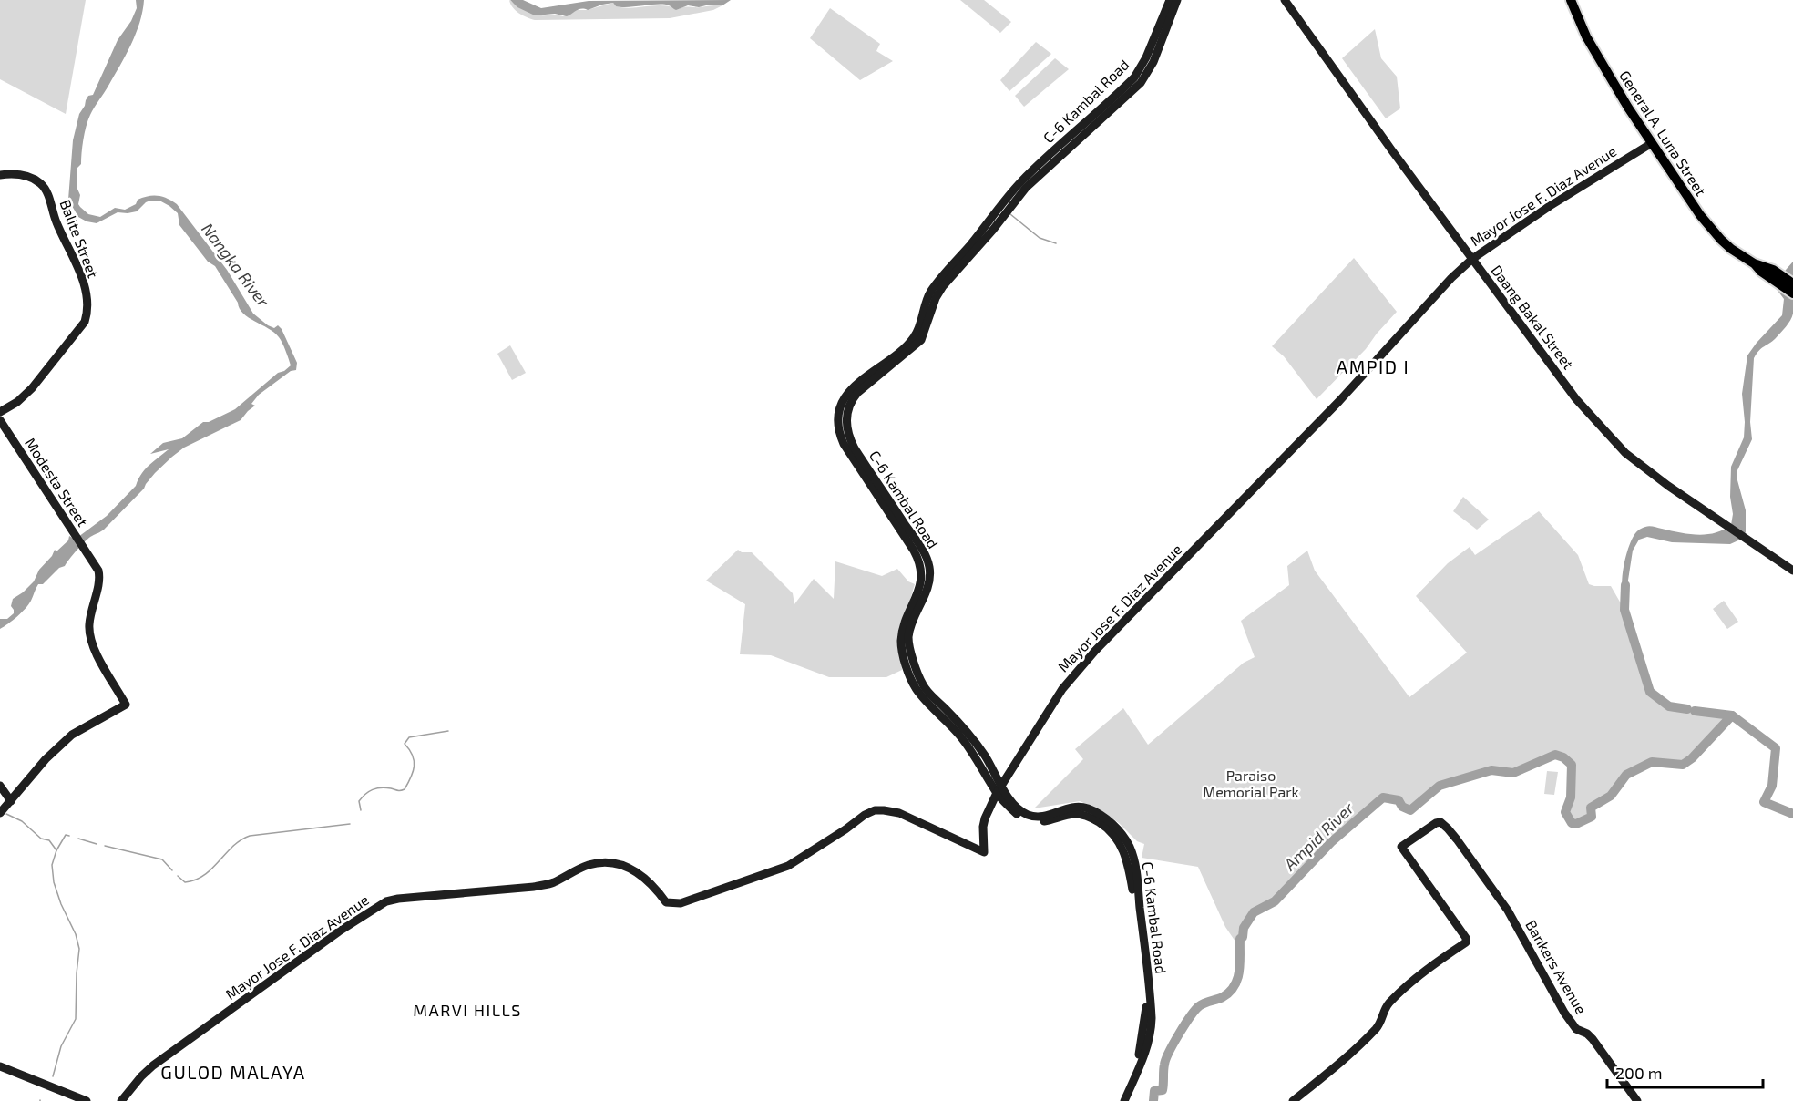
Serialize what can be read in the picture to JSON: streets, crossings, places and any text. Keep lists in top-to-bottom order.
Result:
{
  "streets": {
    "main road": [
      "C-6 Kambal Road",
      "General A. Luna Street",
      "Mayor Jose F. Diaz Avenue",
      "Balite Street",
      "Daang Bakal Street",
      "Modesta Street",
      "Bankers Avenue"
    ]
  },
  "crossings": [
    ["C-6 Kambal Road", "Mayor Jose F. Diaz Avenue"],
    ["General A. Luna Street", "Mayor Jose F. Diaz Avenue"],
    ["Mayor Jose F. Diaz Avenue", "Daang Bakal Street"]
  ],
  "districts": ["AMPID I", "MARVI HILLS", "GULOD MALAYA"],
  "water": ["Nangka River", "Ampid River"],
  "parks": ["Paraiso Memorial Park"],
  "scale_bar": "200 m"
}
